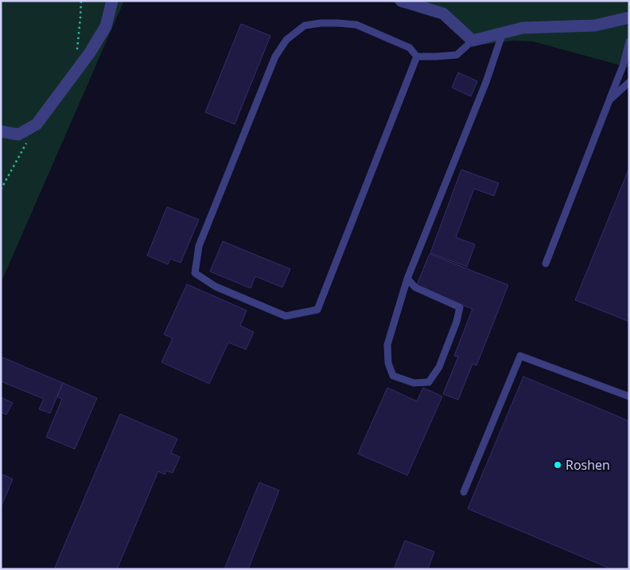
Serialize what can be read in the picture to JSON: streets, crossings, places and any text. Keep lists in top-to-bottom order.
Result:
{
  "places": ["Roshen"]
}
